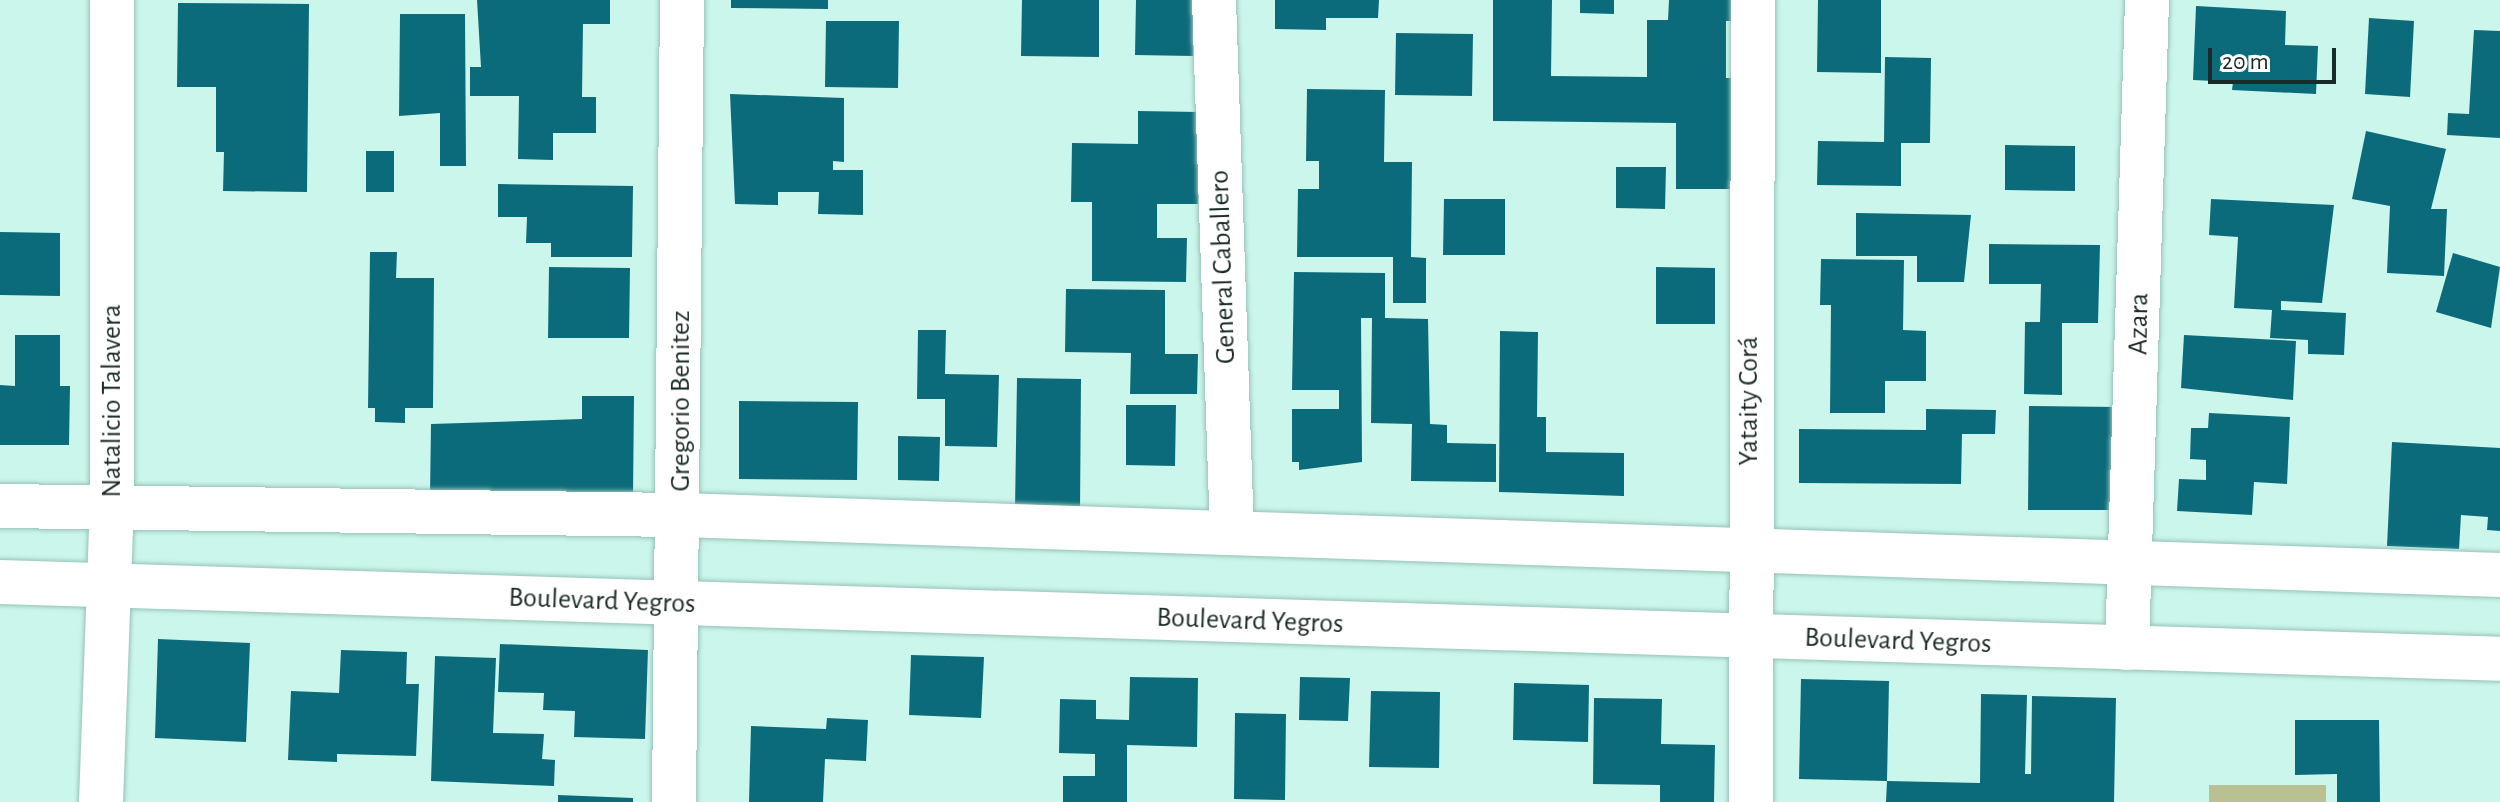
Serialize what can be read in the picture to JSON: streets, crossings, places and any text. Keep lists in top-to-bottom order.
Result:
{
  "streets": {
    "main road": [
      "General Caballero",
      "Azara",
      "Natalicio Talavera",
      "Gregorio Benitez",
      "Yataity Corá",
      "Boulevard Yegros"
    ]
  },
  "crossings": [
    ["Azara", "Boulevard Yegros"],
    ["Natalicio Talavera", "Boulevard Yegros"],
    ["Gregorio Benitez", "Boulevard Yegros"],
    ["Yataity Corá", "Boulevard Yegros"]
  ],
  "scale_bar": "20 m"
}
